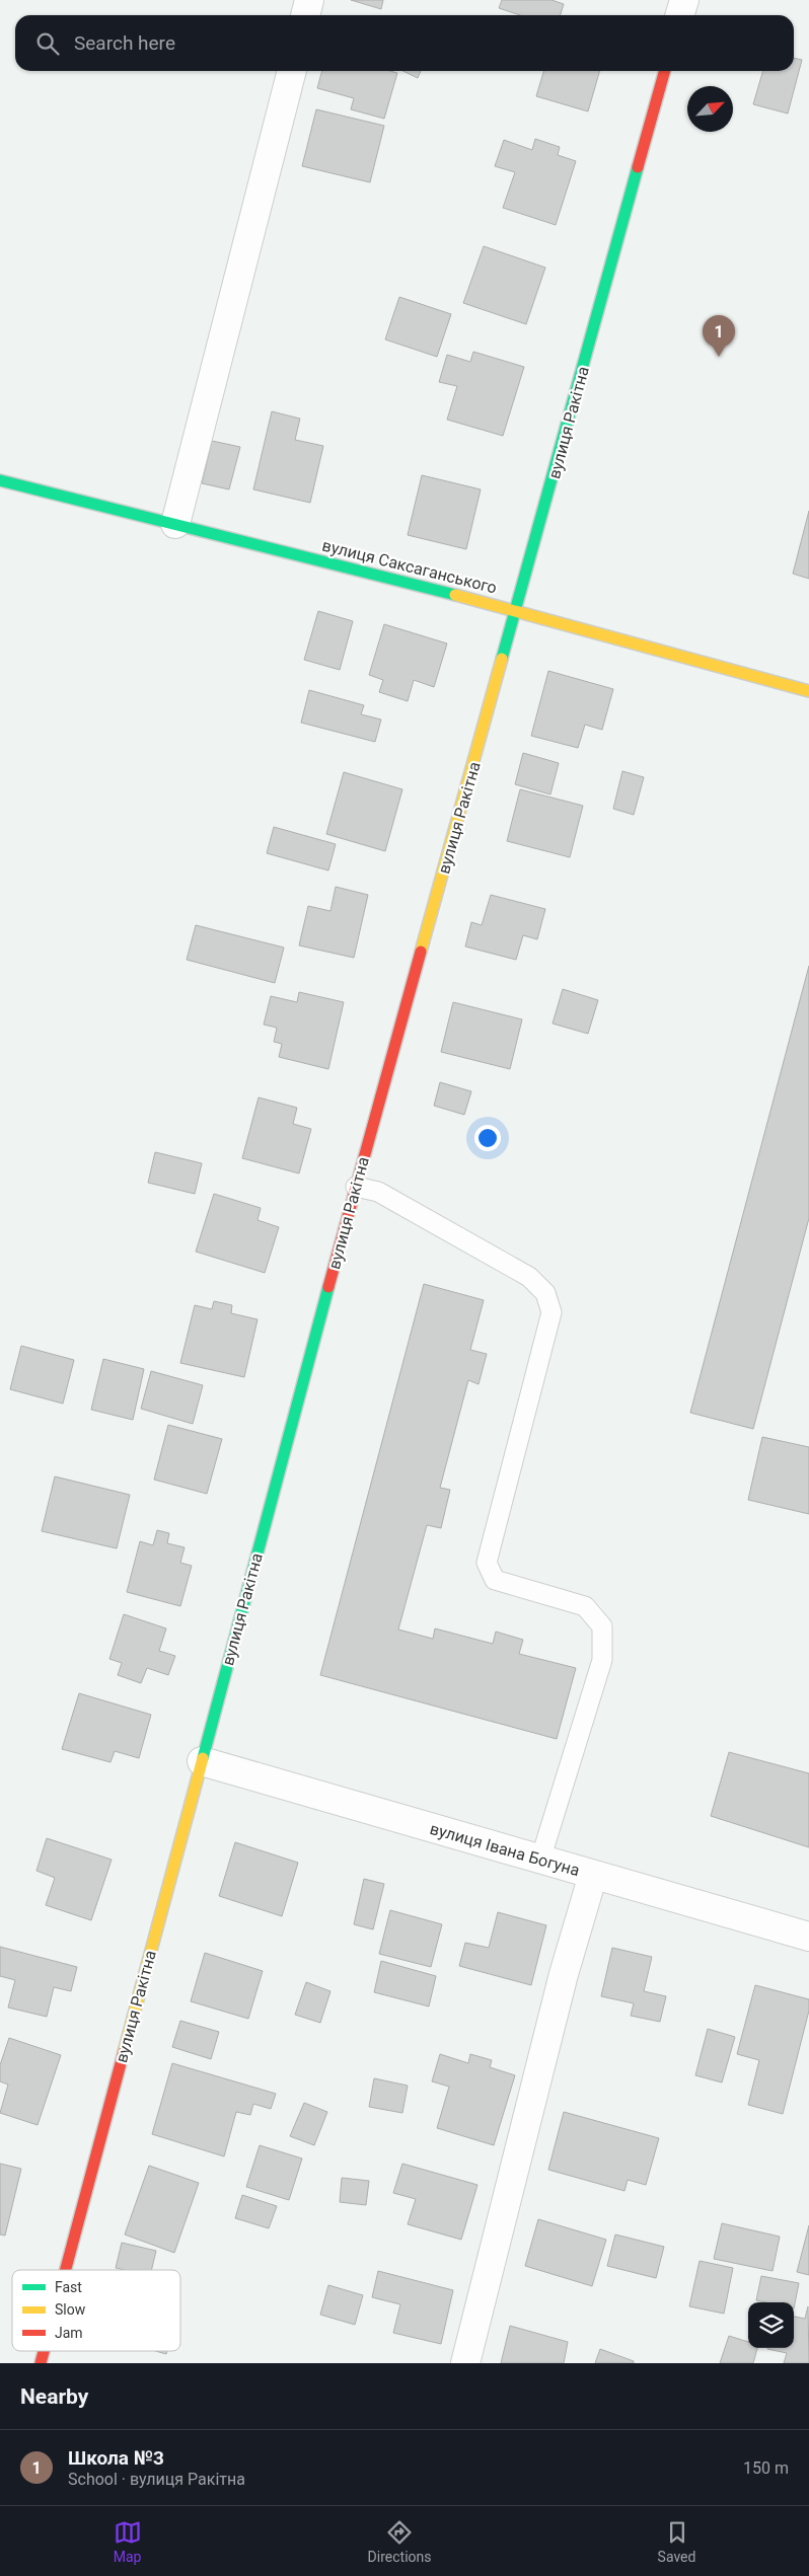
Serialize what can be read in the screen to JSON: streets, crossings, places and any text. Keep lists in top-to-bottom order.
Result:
{
  "streets": {
    "street": ["вулиця Ракітна", "вулиця Саксаганського", "вулиця Івана Богуна"]
  },
  "crossings": [
    ["вулиця Ракітна", "вулиця Саксаганського"],
    ["вулиця Ракітна", "вулиця Івана Богуна"]
  ],
  "legend": ["Fast", "Slow", "Jam"],
  "north": "top right",
  "page": {
    "search": "Search here",
    "pins": "1",
    "heading": "Nearby",
    "list": [
      {
        "mark": "1",
        "name": "Школа №3",
        "note": "School · вулиця Ракітна",
        "value": "150 m"
      }
    ],
    "nav": ["Map", "Directions", "Saved"]
  }
}
